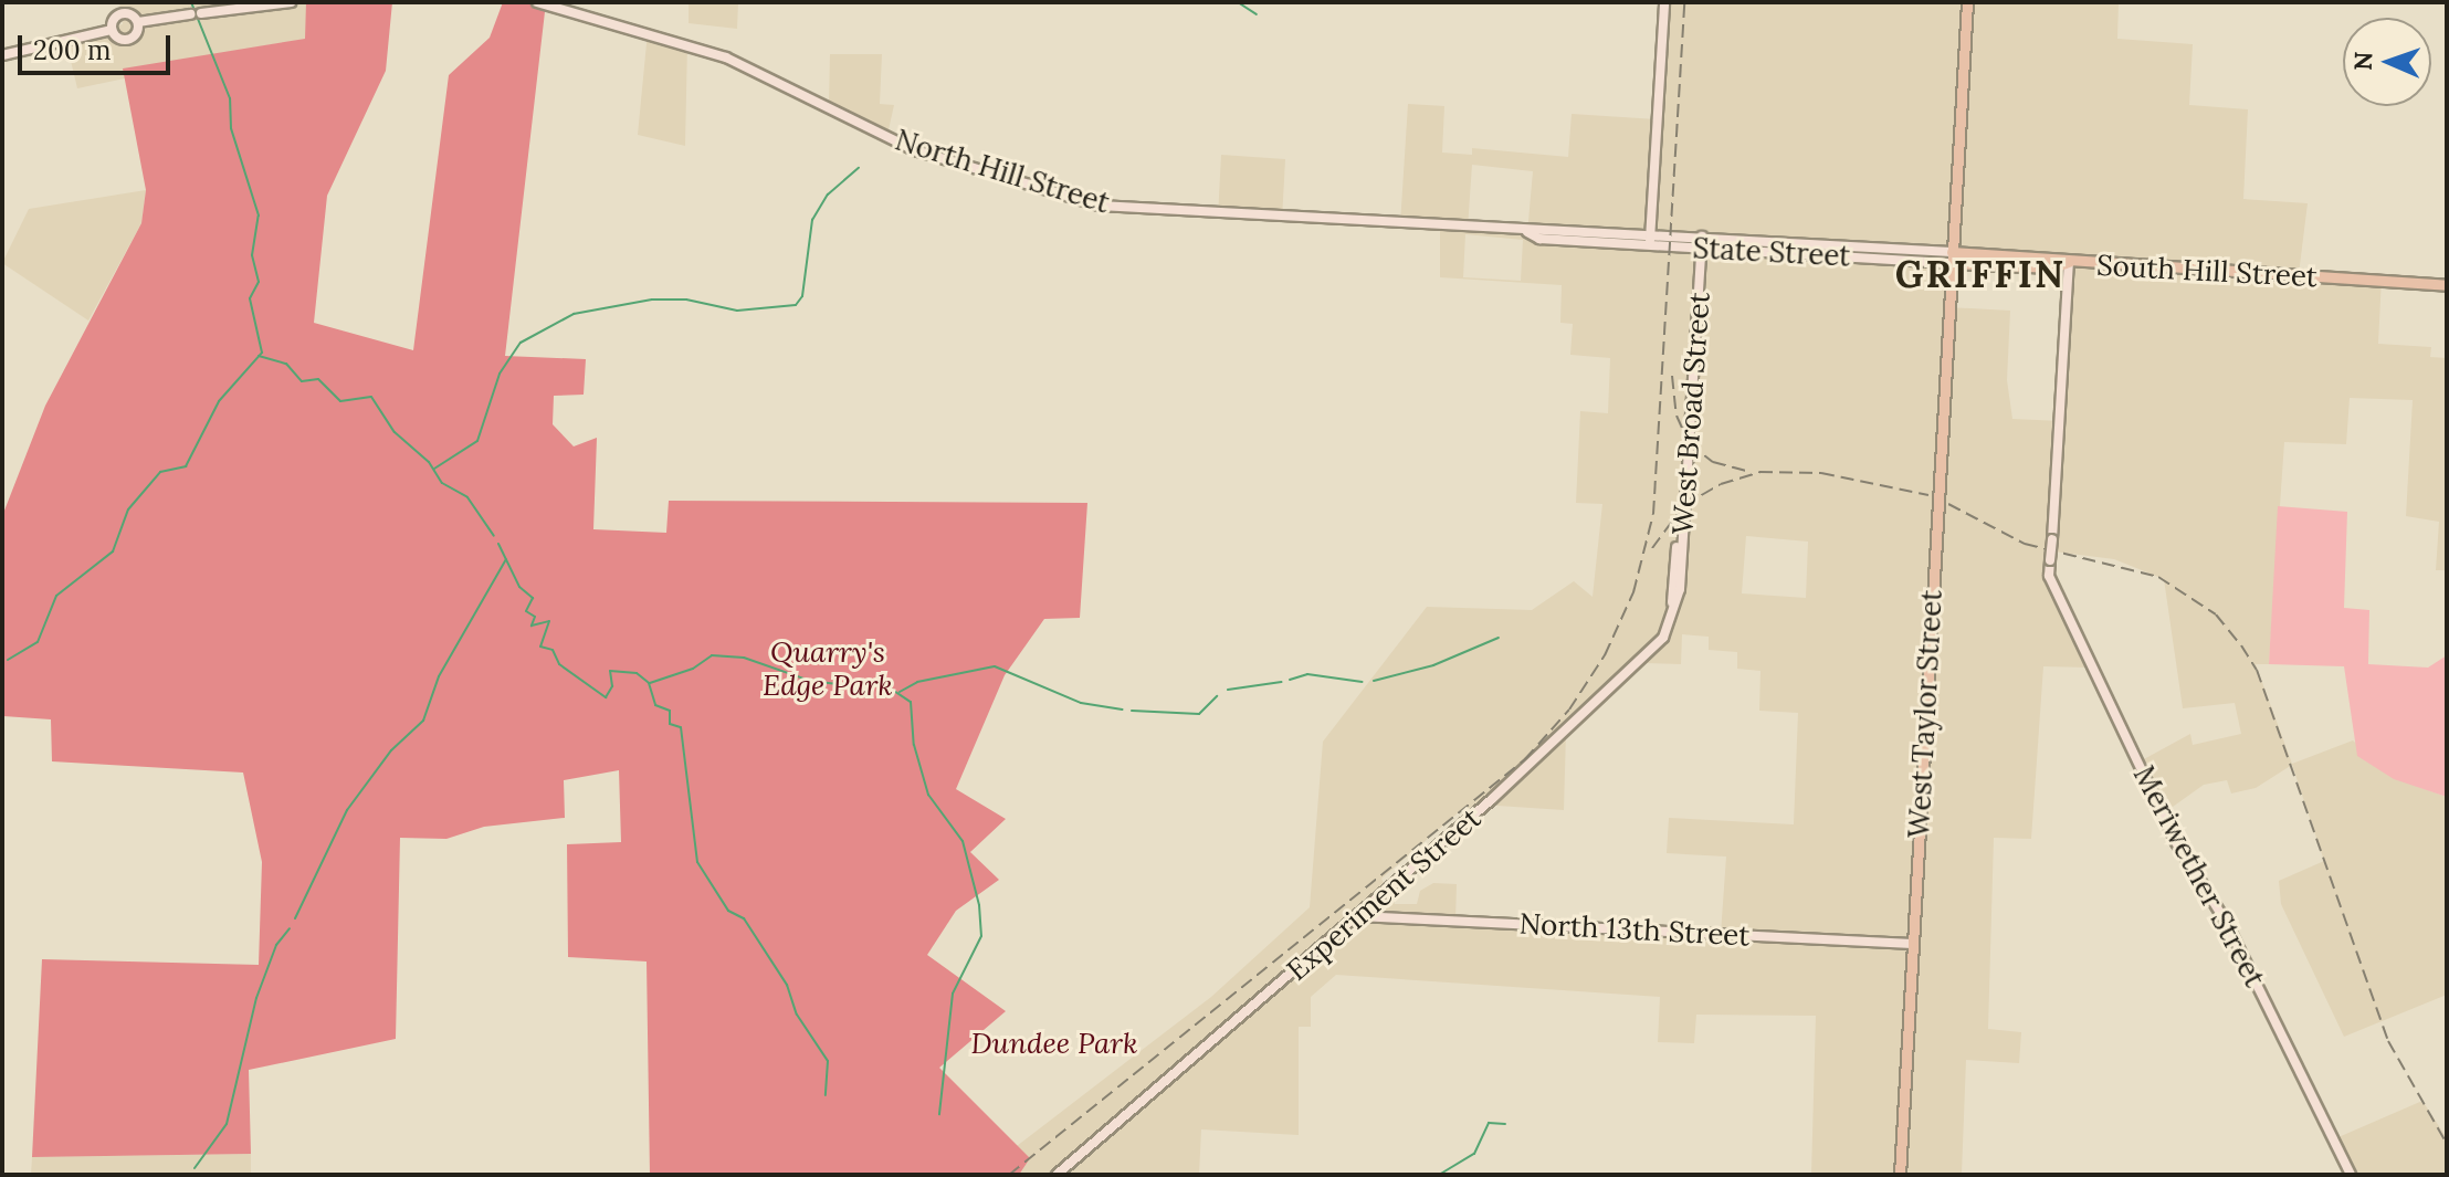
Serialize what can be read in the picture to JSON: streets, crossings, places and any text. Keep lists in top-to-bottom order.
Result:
{
  "streets": {
    "main road": ["South Hill Street", "West Taylor Street"],
    "street": [
      "North Hill Street",
      "State Street",
      "West Broad Street",
      "Meriwether Street",
      "Experiment Street",
      "North 13th Street"
    ]
  },
  "crossings": [
    ["North Hill Street", "State Street"],
    ["North Hill Street", "South Hill Street"],
    ["State Street", "South Hill Street"],
    ["State Street", "West Broad Street"],
    ["State Street", "West Taylor Street"],
    ["South Hill Street", "West Broad Street"],
    ["South Hill Street", "West Taylor Street"],
    ["South Hill Street", "Meriwether Street"],
    ["West Broad Street", "Experiment Street"],
    ["West Taylor Street", "North 13th Street"],
    ["Experiment Street", "North 13th Street"]
  ],
  "districts": ["GRIFFIN"],
  "parks": ["Quarry's Edge Park", "Dundee Park"],
  "scale_bar": "200 m",
  "north": "left"
}
